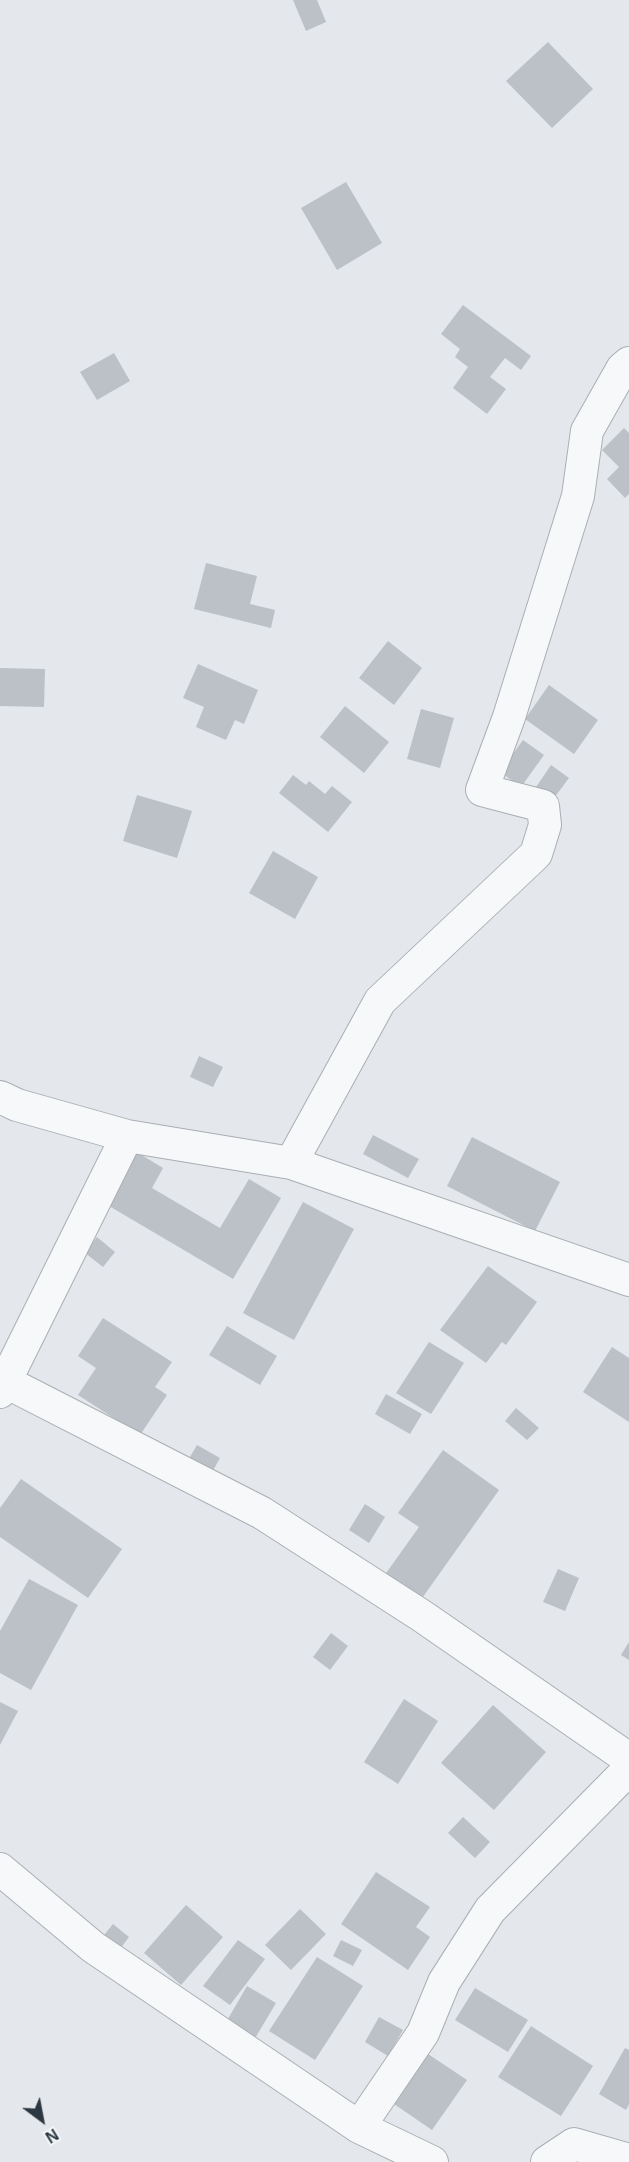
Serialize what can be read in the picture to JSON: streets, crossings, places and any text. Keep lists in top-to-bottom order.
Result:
{
  "north": "bottom right"
}
